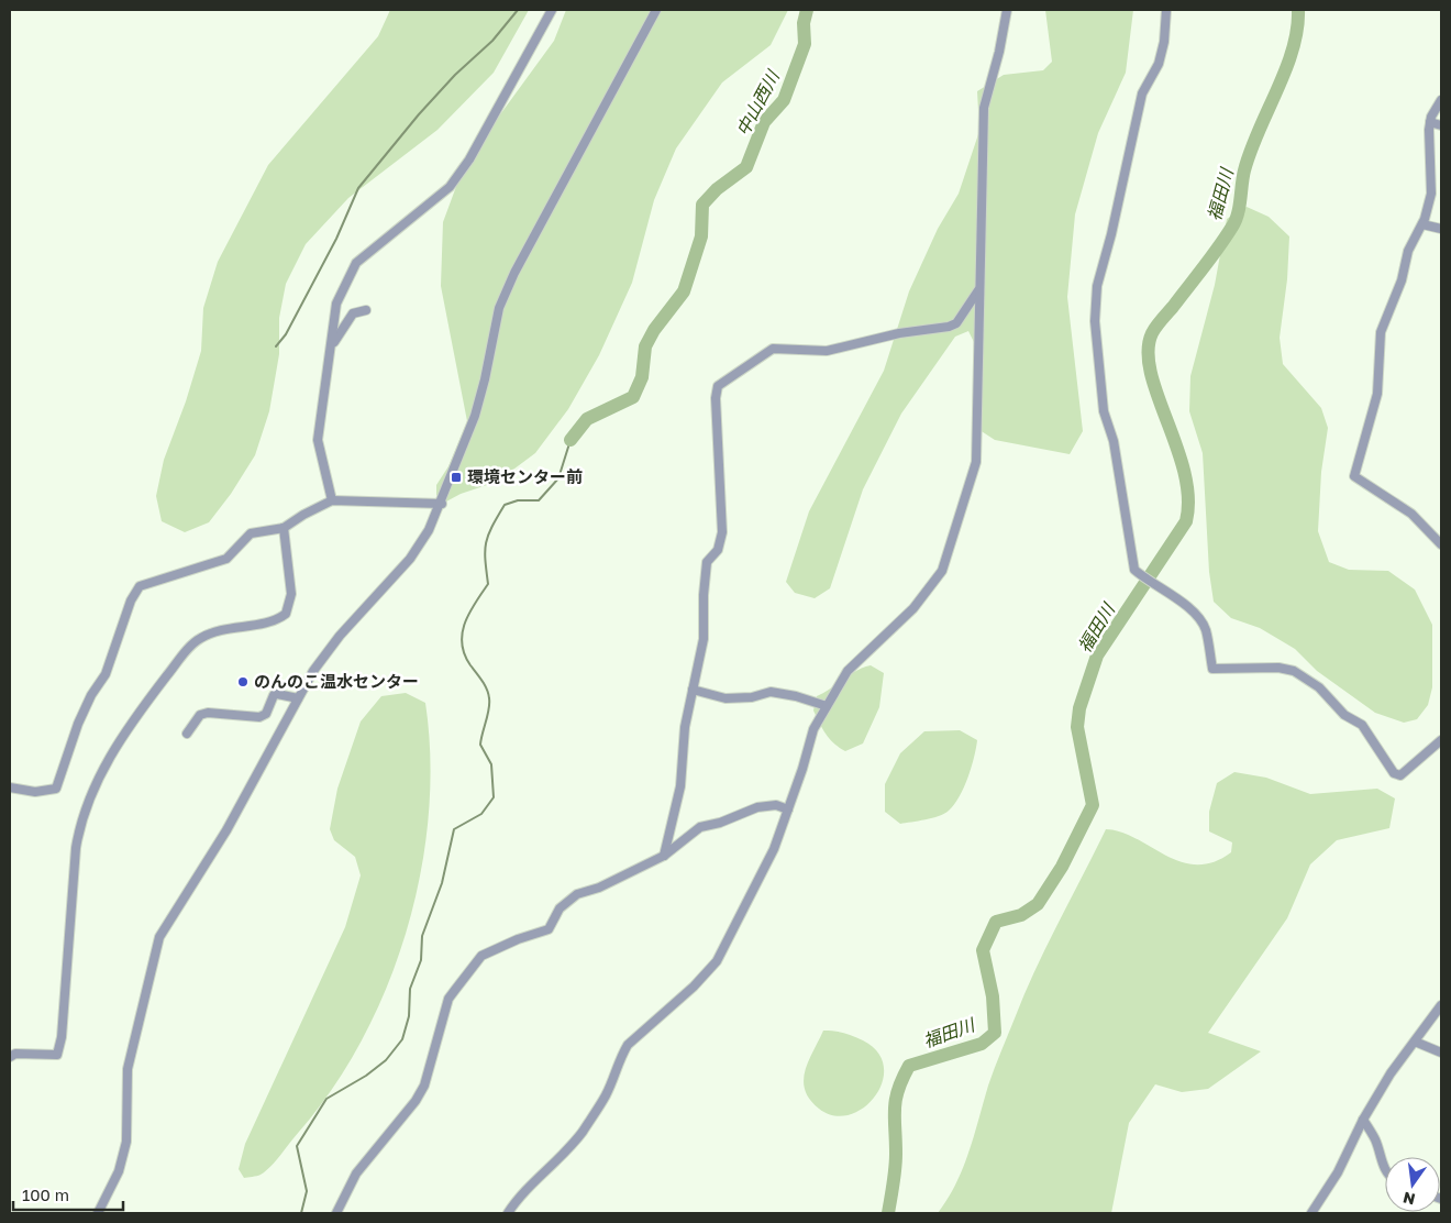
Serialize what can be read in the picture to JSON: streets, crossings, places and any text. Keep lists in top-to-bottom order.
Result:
{
  "water": ["中山西川", "福田川"],
  "places": {
    "transit": ["環境センター前"],
    "other": ["のんのこ温水センター"]
  },
  "scale_bar": "100 m",
  "north": "bottom"
}
